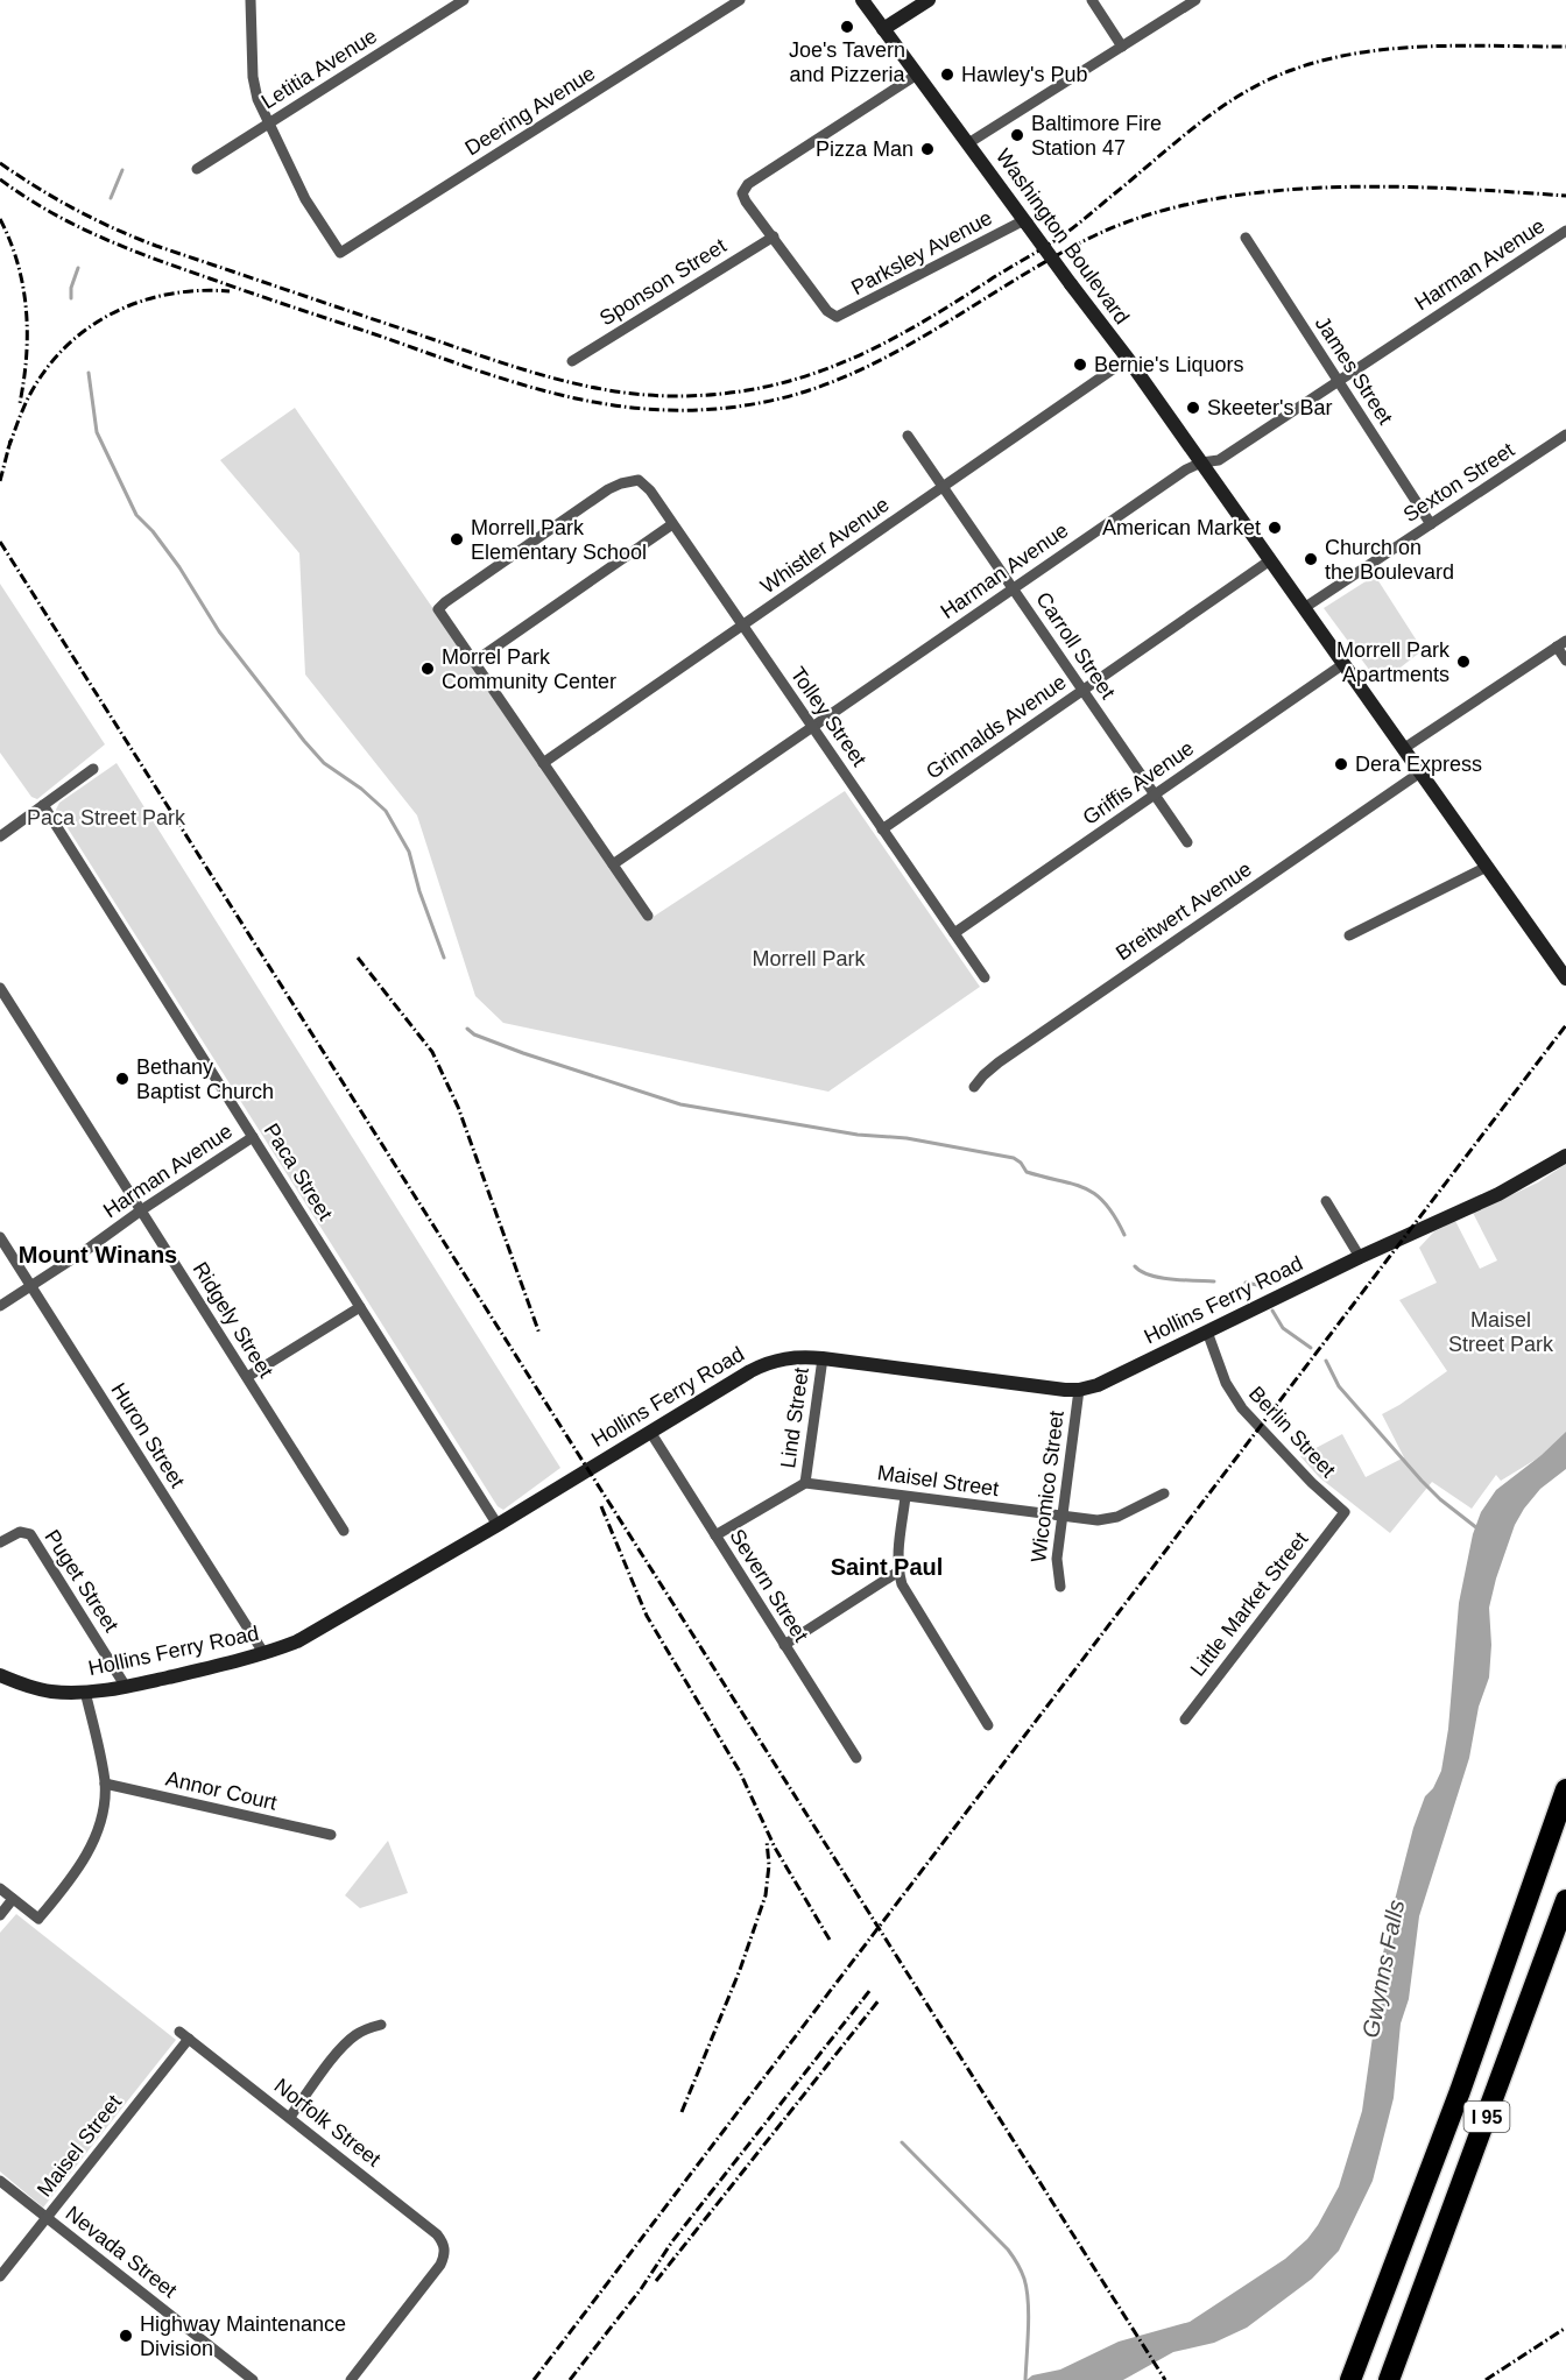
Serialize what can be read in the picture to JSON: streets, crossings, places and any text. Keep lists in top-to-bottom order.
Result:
{
  "streets": {
    "highway": ["I 95"],
    "street": [
      "Letitia Avenue",
      "Deering Avenue",
      "Washington Boulevard",
      "Parksley Avenue",
      "Harman Avenue",
      "Sponson Street",
      "James Street",
      "Sexton Street",
      "Whistler Avenue",
      "Carroll Street",
      "Tolley Street",
      "Grinnalds Avenue",
      "Griffis Avenue",
      "Breitwert Avenue",
      "Paca Street",
      "Hollins Ferry Road",
      "Ridgely Street",
      "Lind Street",
      "Berlin Street",
      "Huron Street",
      "Maisel Street",
      "Wicomico Street",
      "Puget Street",
      "Severn Street",
      "Little Market Street",
      "Annor Court",
      "Norfolk Street",
      "Nevada Street"
    ]
  },
  "crossings": [
    ["Letitia Avenue", "Deering Avenue"],
    ["Washington Boulevard", "Parksley Avenue"],
    ["Washington Boulevard", "Harman Avenue"],
    ["Washington Boulevard", "Sexton Street"],
    ["Washington Boulevard", "Whistler Avenue"],
    ["Washington Boulevard", "Grinnalds Avenue"],
    ["Washington Boulevard", "Griffis Avenue"],
    ["Washington Boulevard", "Breitwert Avenue"],
    ["Parksley Avenue", "Sponson Street"],
    ["Harman Avenue", "James Street"],
    ["Harman Avenue", "Carroll Street"],
    ["Harman Avenue", "Tolley Street"],
    ["Harman Avenue", "Paca Street"],
    ["Harman Avenue", "Ridgely Street"],
    ["Harman Avenue", "Huron Street"],
    ["James Street", "Sexton Street"],
    ["Whistler Avenue", "Carroll Street"],
    ["Whistler Avenue", "Tolley Street"],
    ["Carroll Street", "Grinnalds Avenue"],
    ["Carroll Street", "Griffis Avenue"],
    ["Tolley Street", "Grinnalds Avenue"],
    ["Tolley Street", "Griffis Avenue"],
    ["Paca Street", "Hollins Ferry Road"],
    ["Hollins Ferry Road", "Lind Street"],
    ["Hollins Ferry Road", "Berlin Street"],
    ["Hollins Ferry Road", "Huron Street"],
    ["Hollins Ferry Road", "Wicomico Street"],
    ["Hollins Ferry Road", "Puget Street"],
    ["Hollins Ferry Road", "Severn Street"],
    ["Lind Street", "Maisel Street"],
    ["Berlin Street", "Little Market Street"],
    ["Maisel Street", "Wicomico Street"],
    ["Maisel Street", "Norfolk Street"],
    ["Maisel Street", "Nevada Street"]
  ],
  "districts": ["Mount Winans", "Saint Paul"],
  "water": ["Gwynns Falls"],
  "parks": ["Paca Street Park", "Morrell Park", "Maisel Street Park"],
  "places": [
    "Joe's Tavern and Pizzeria",
    "Hawley's Pub",
    "Baltimore Fire Station 47",
    "Pizza Man",
    "Bernie's Liquors",
    "Skeeter's Bar",
    "American Market",
    "Morrell Park Elementary School",
    "Church on the Boulevard",
    "Morrell Park Apartments",
    "Morrel Park Community Center",
    "Dera Express",
    "Bethany Baptist Church",
    "Highway Maintenance Division"
  ]
}
